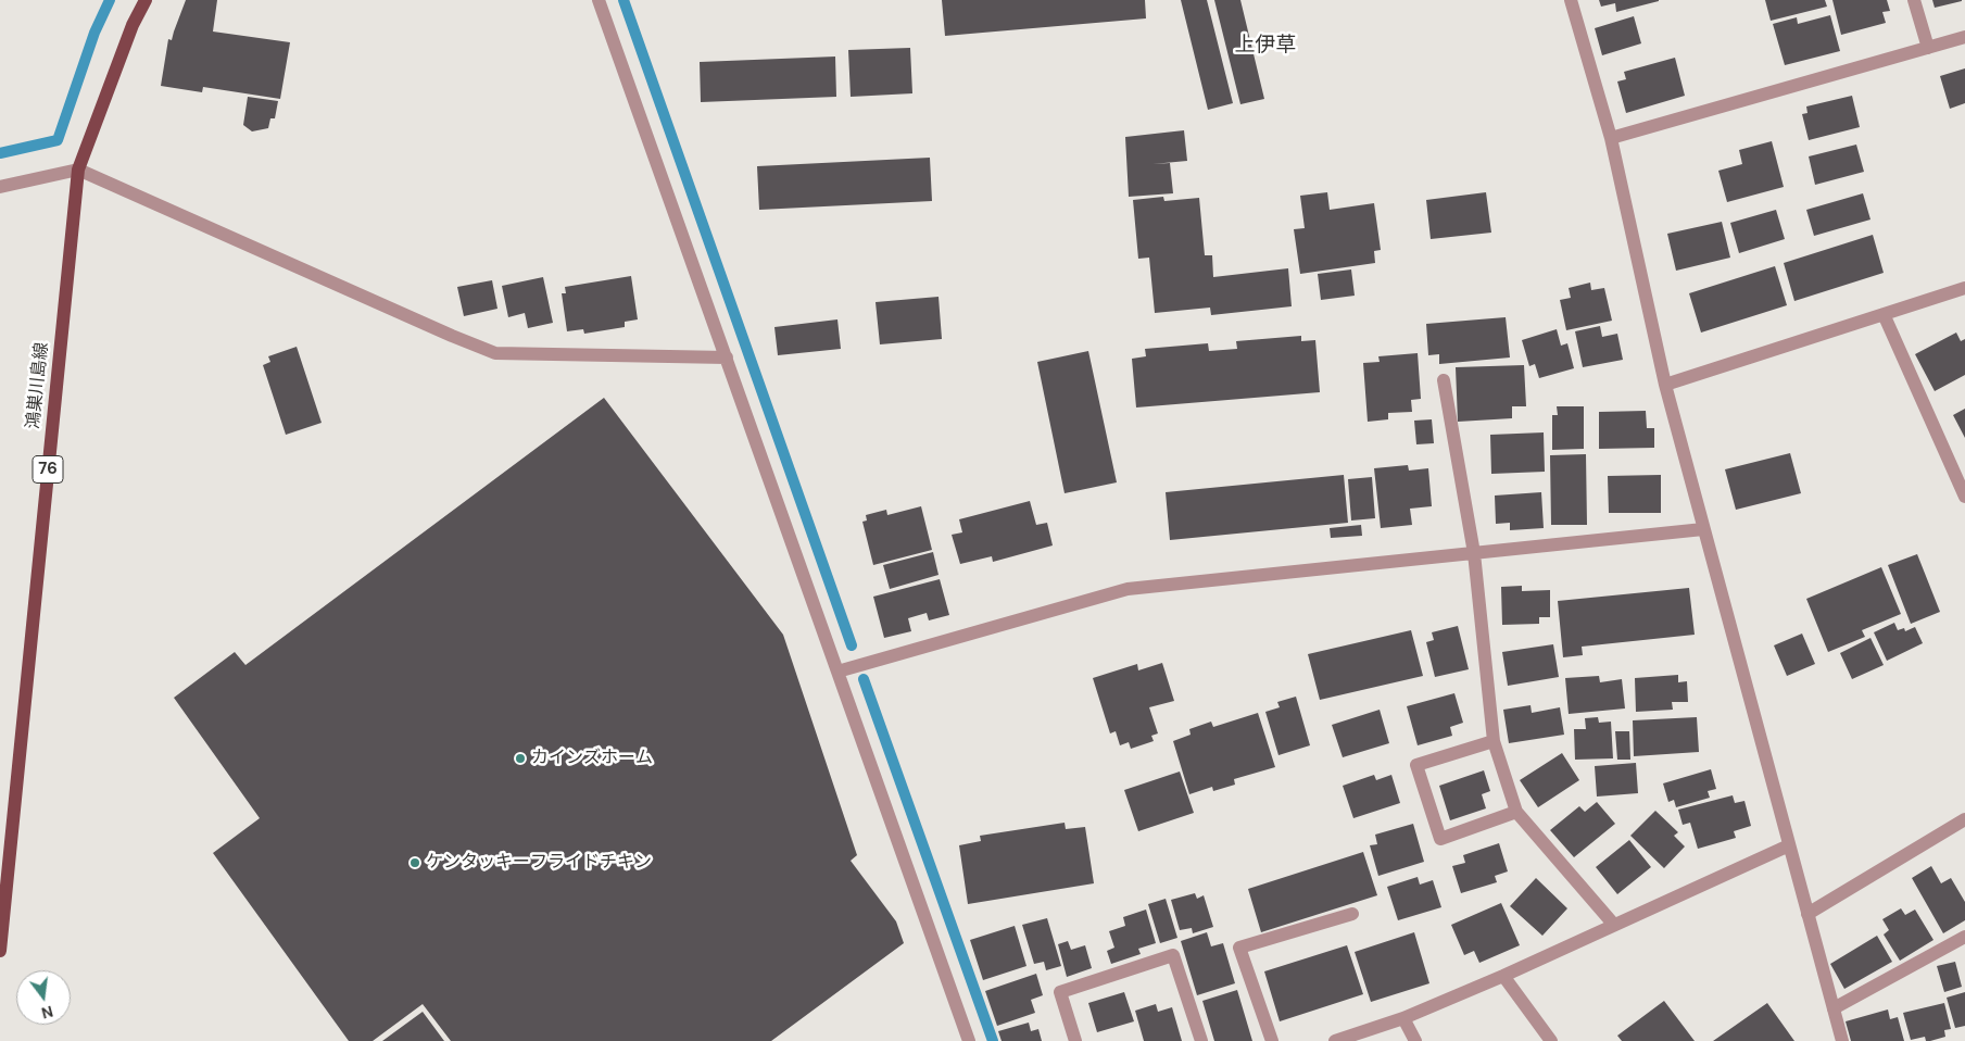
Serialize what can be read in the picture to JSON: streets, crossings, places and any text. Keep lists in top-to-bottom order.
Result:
{
  "streets": {
    "main road": ["鴻巣川島線", "76"]
  },
  "districts": ["上伊草"],
  "places": ["カインズホーム", "ケンタッキーフライドチキン"],
  "north": "bottom"
}
